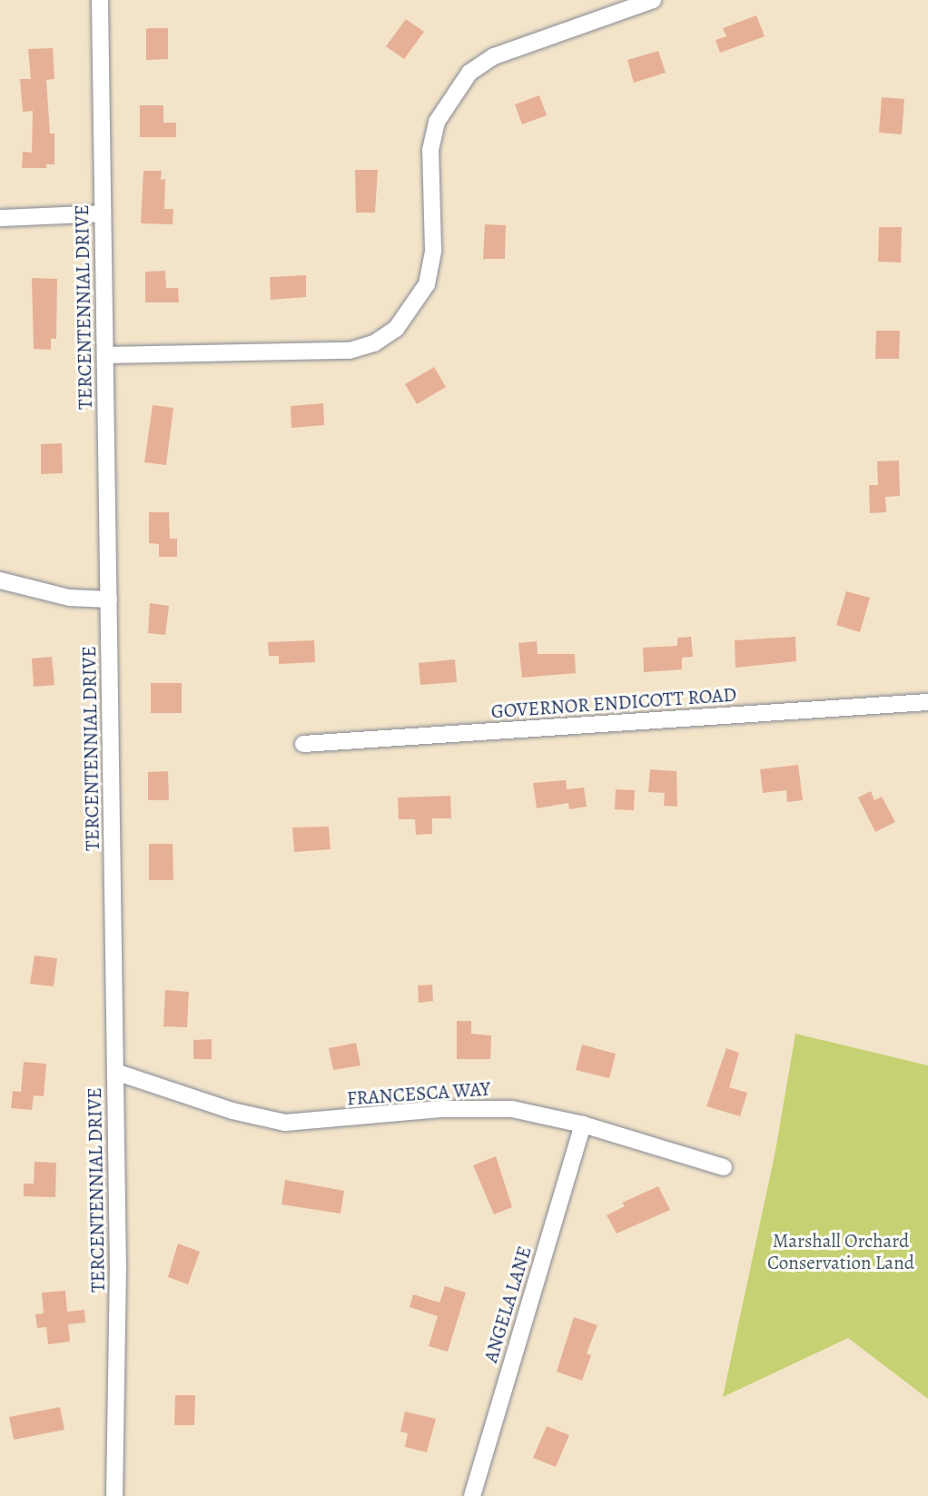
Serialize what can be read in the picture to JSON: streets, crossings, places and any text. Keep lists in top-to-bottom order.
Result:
{
  "streets": {
    "street": [
      "TERCENTENNIAL DRIVE",
      "GOVERNOR ENDICOTT ROAD",
      "FRANCESCA WAY",
      "ANGELA LANE"
    ]
  },
  "crossings": [
    ["TERCENTENNIAL DRIVE", "FRANCESCA WAY"],
    ["FRANCESCA WAY", "ANGELA LANE"]
  ],
  "parks": ["Marshall Orchard Conservation Land"]
}
